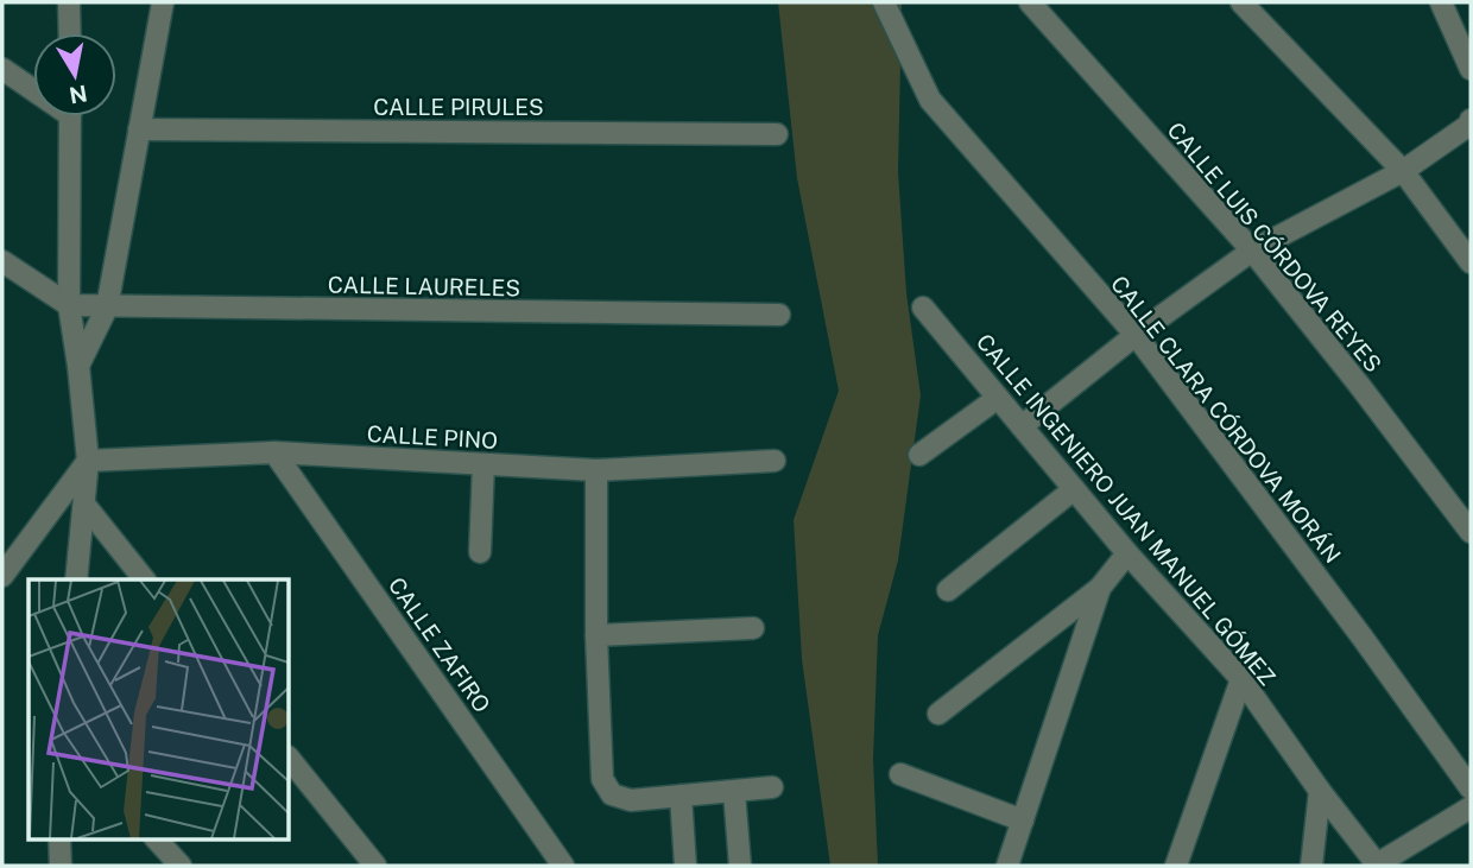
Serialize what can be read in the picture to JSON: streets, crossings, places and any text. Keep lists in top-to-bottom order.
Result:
{
  "streets": {
    "street": [
      "CALLE PIRULES",
      "CALLE LUIS CÓRDOVA REYES",
      "CALLE LAURELES",
      "CALLE CLARA CÓRDOVA MORÁN",
      "CALLE PINO",
      "CALLE INGENIERO JUAN MANUEL GÓMEZ",
      "CALLE ZAFIRO"
    ]
  },
  "crossings": [
    ["CALLE PINO", "CALLE ZAFIRO"]
  ],
  "north": "bottom"
}
